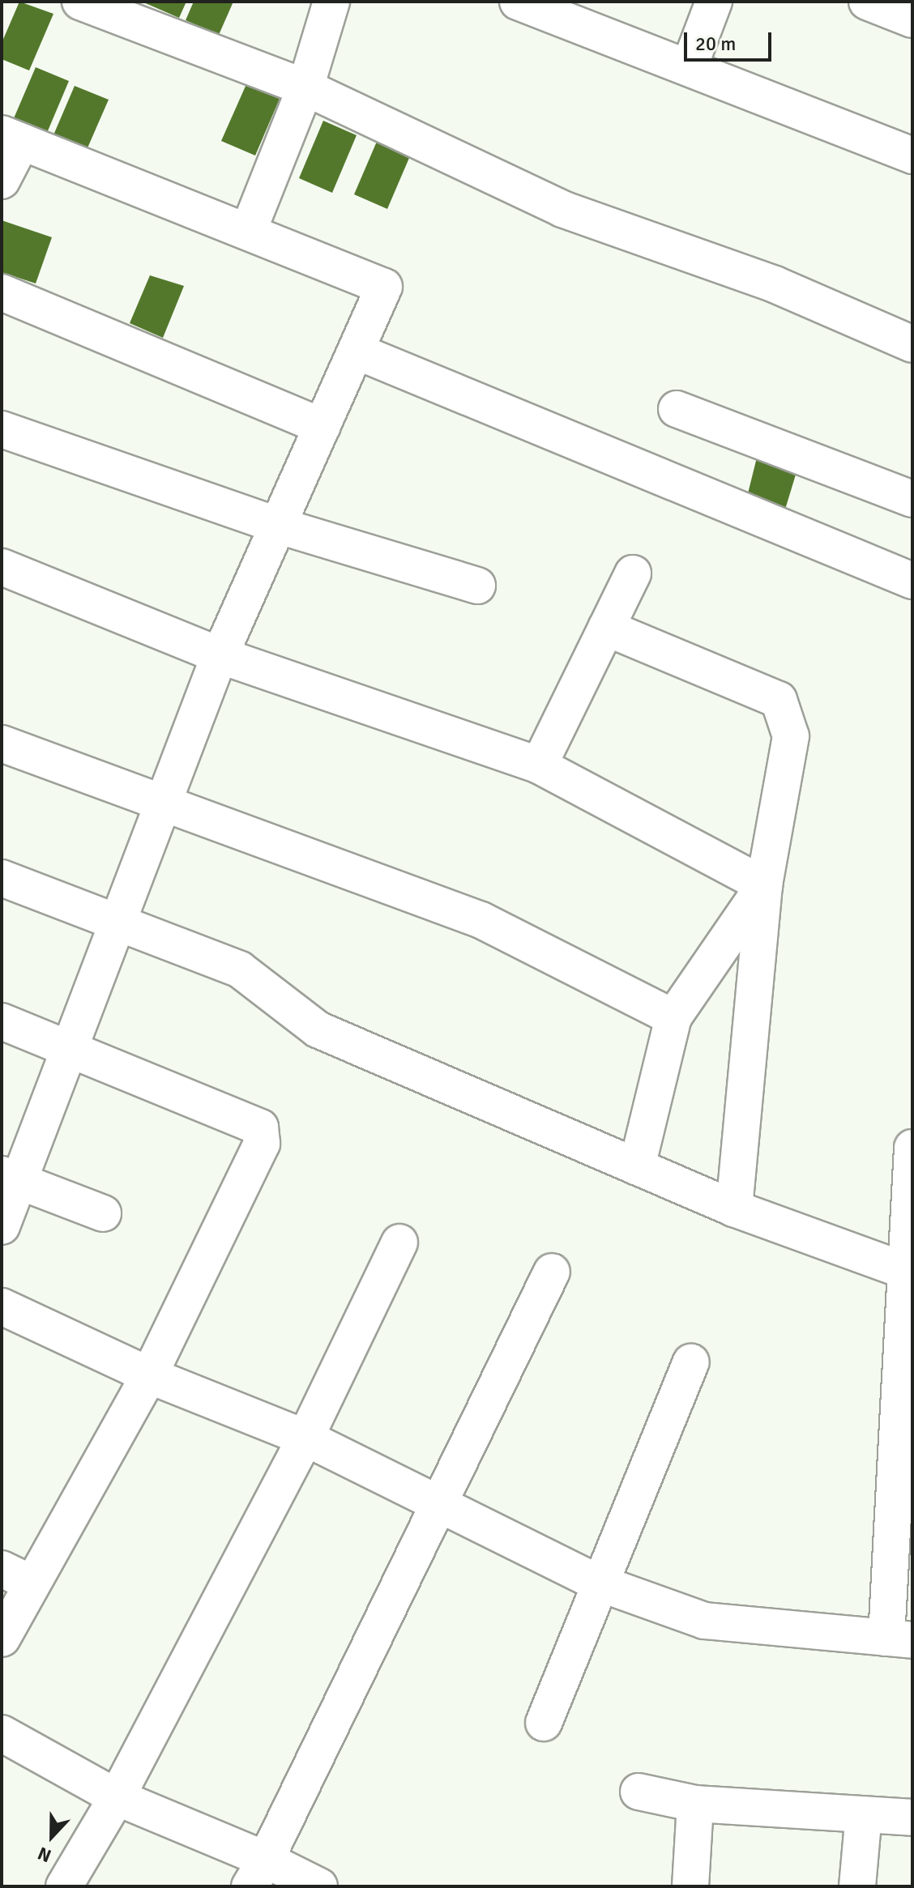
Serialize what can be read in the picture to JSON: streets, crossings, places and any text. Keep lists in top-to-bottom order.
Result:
{
  "scale_bar": "20 m",
  "north": "bottom"
}
